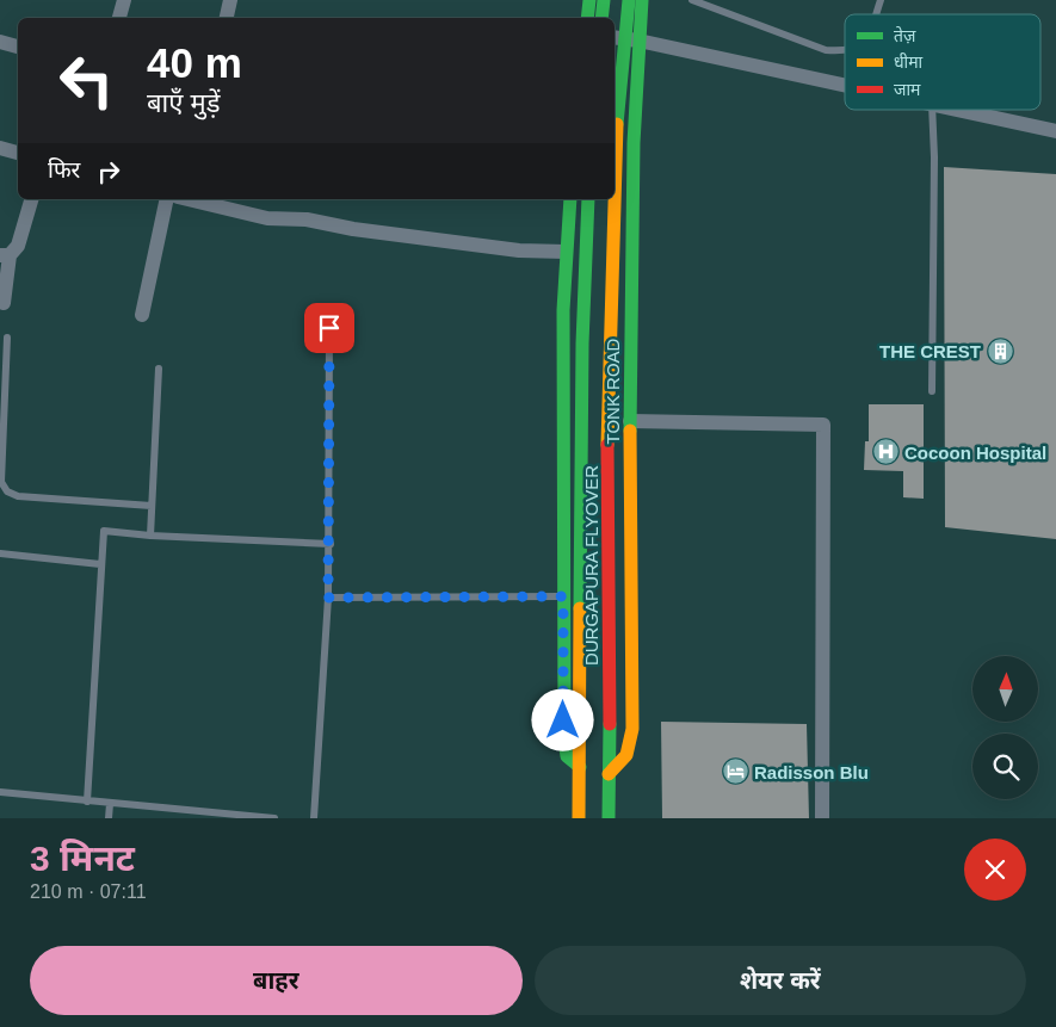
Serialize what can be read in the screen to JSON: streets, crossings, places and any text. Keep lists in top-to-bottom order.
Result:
{
  "streets": {
    "main road": ["TONK ROAD", "DURGAPURA FLYOVER"]
  },
  "crossings": [
    ["TONK ROAD", "DURGAPURA FLYOVER"]
  ],
  "places": {
    "building": ["THE CREST"],
    "hospital": ["Cocoon Hospital"],
    "hotel": ["Radisson Blu"]
  },
  "legend": ["तेज़", "धीमा", "जाम"],
  "north": "top",
  "page": {
    "turn": ["40 m", "बाएँ मुड़ें"],
    "then": "फिर",
    "heading": ["3 मिनट", "210 m · 07:11"],
    "buttons": ["बाहर", "शेयर करें"]
  }
}
